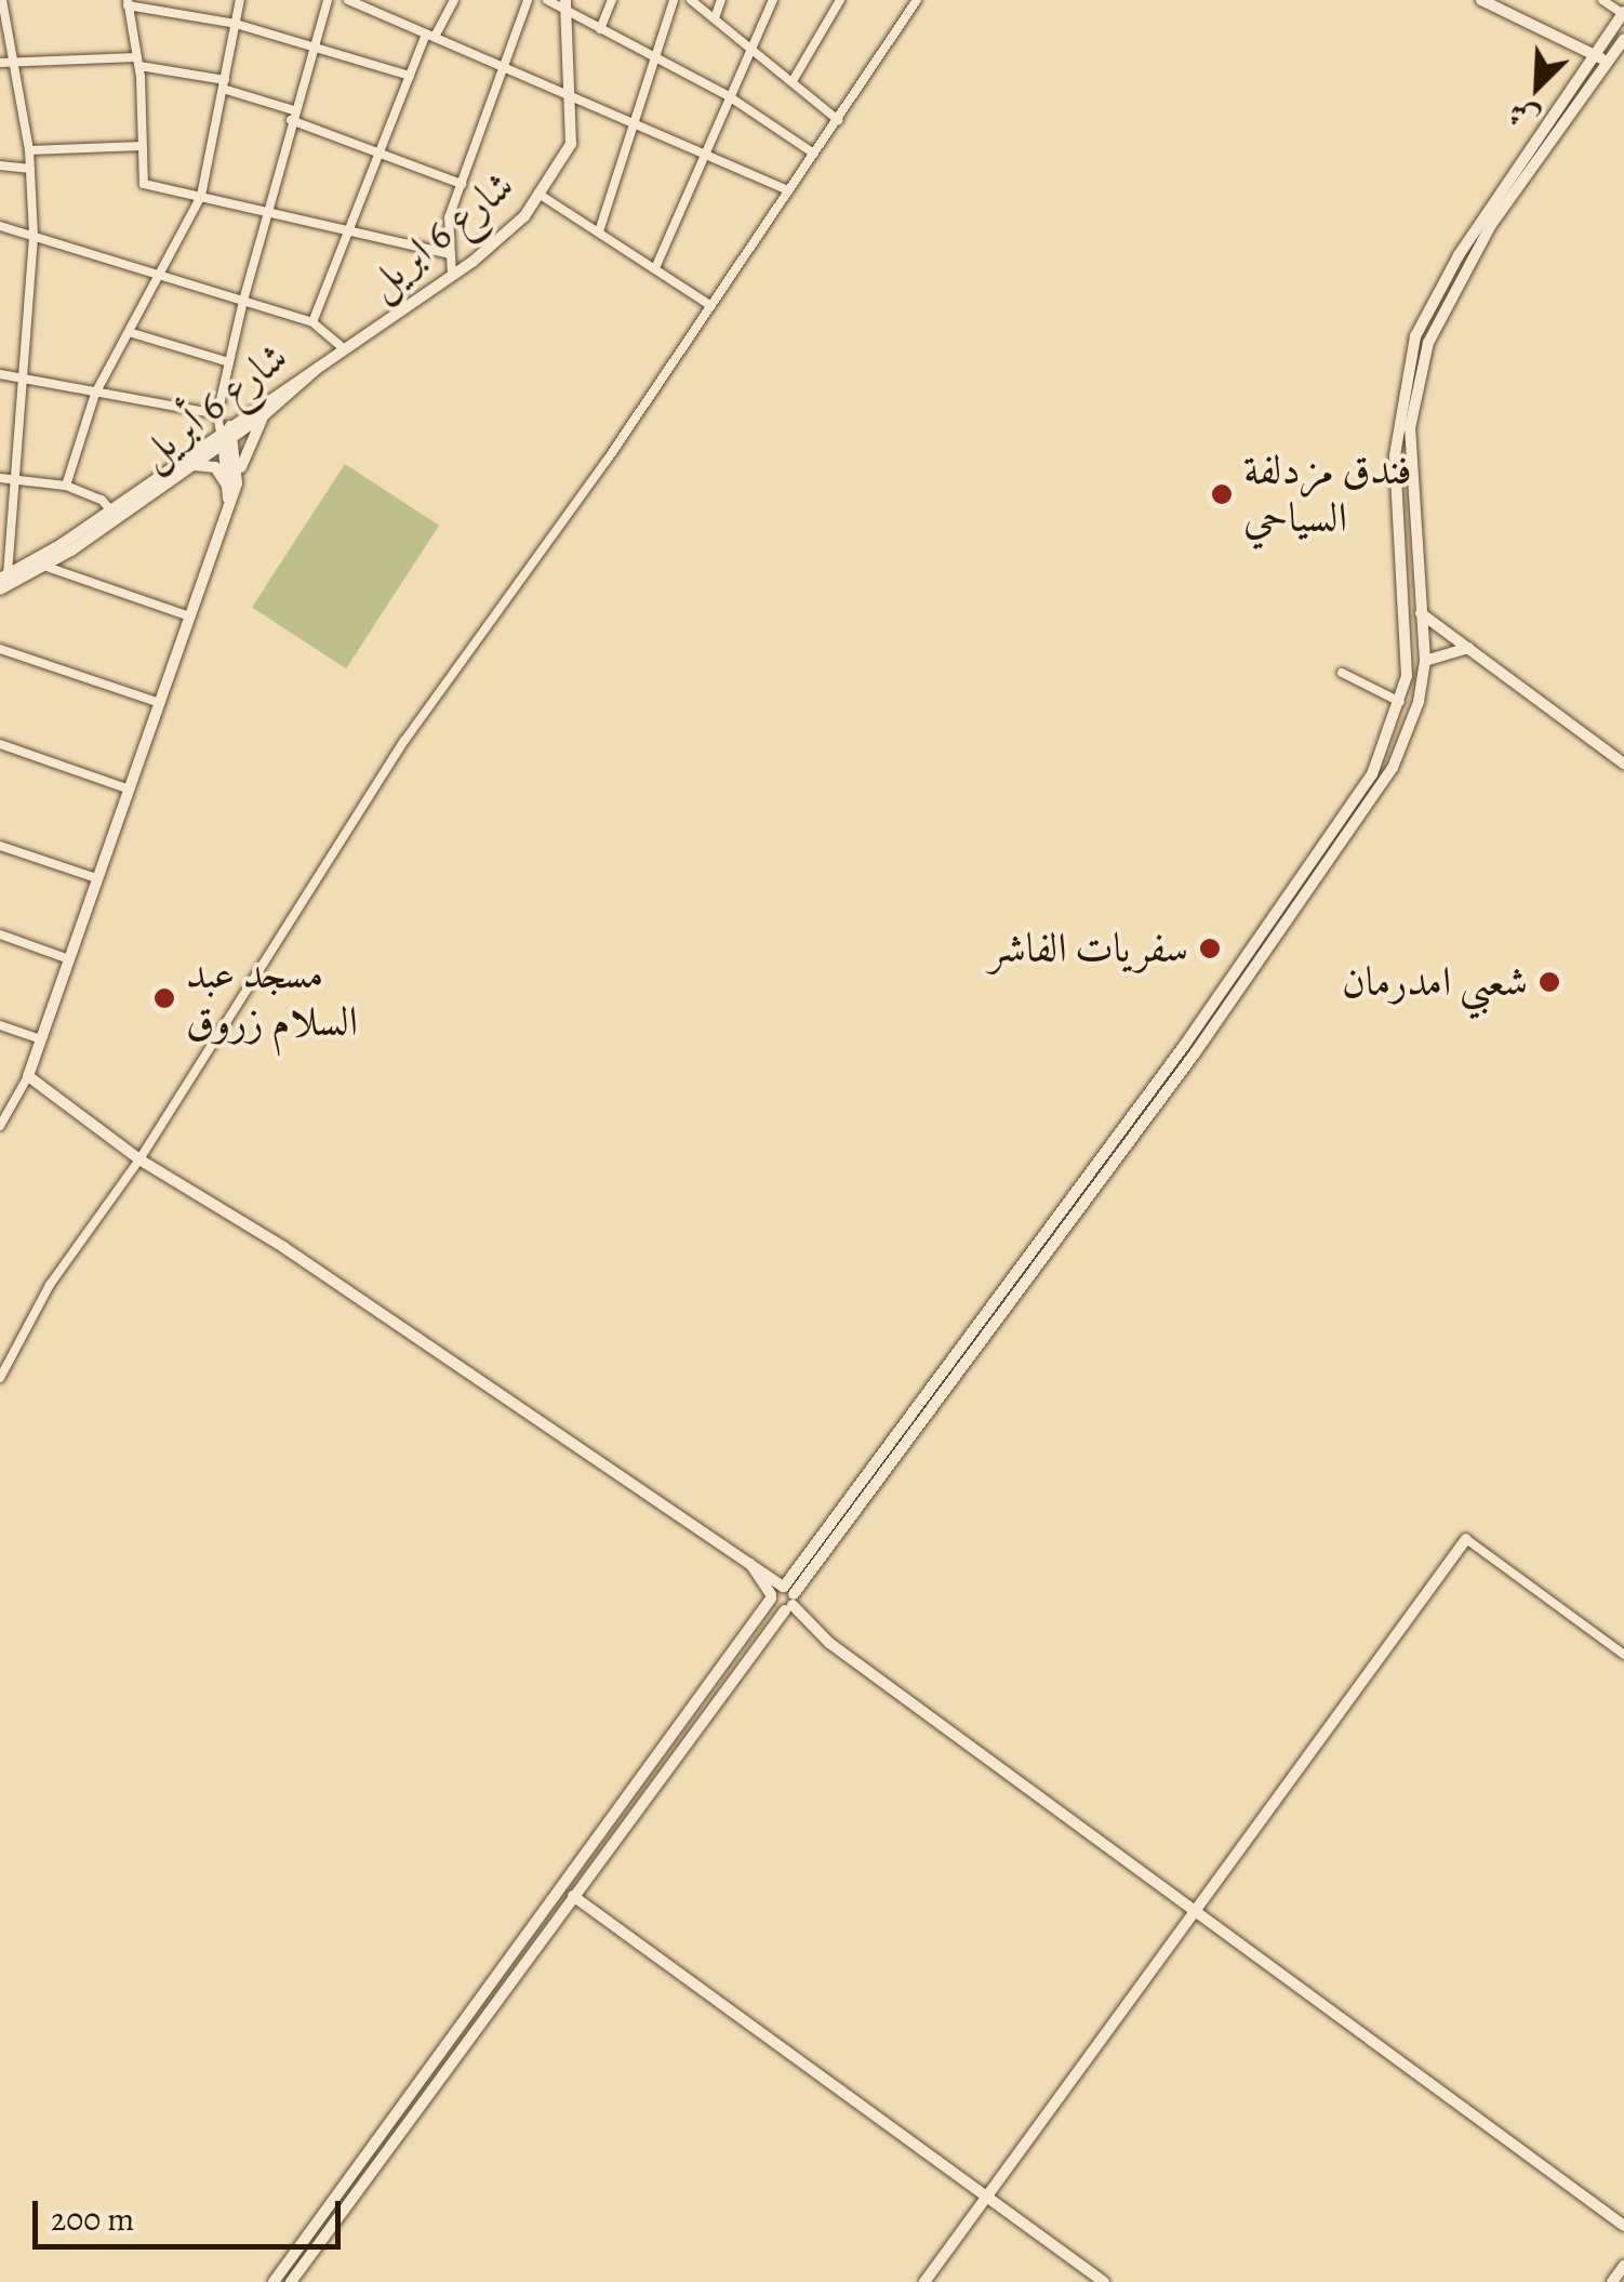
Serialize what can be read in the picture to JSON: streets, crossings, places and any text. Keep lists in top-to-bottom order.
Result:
{
  "streets": {
    "street": ["شارع 6 ابريل", "شارع 6 أبريل"]
  },
  "crossings": [
    ["شارع 6 ابريل", "شارع 6 أبريل"]
  ],
  "places": [
    "فندق مزدلفة السياحي",
    "سفريات الفاشر",
    "شعبي امدرمان",
    "مسجد عبد السلام زروق"
  ],
  "scale_bar": "200 m",
  "north": "bottom left"
}
